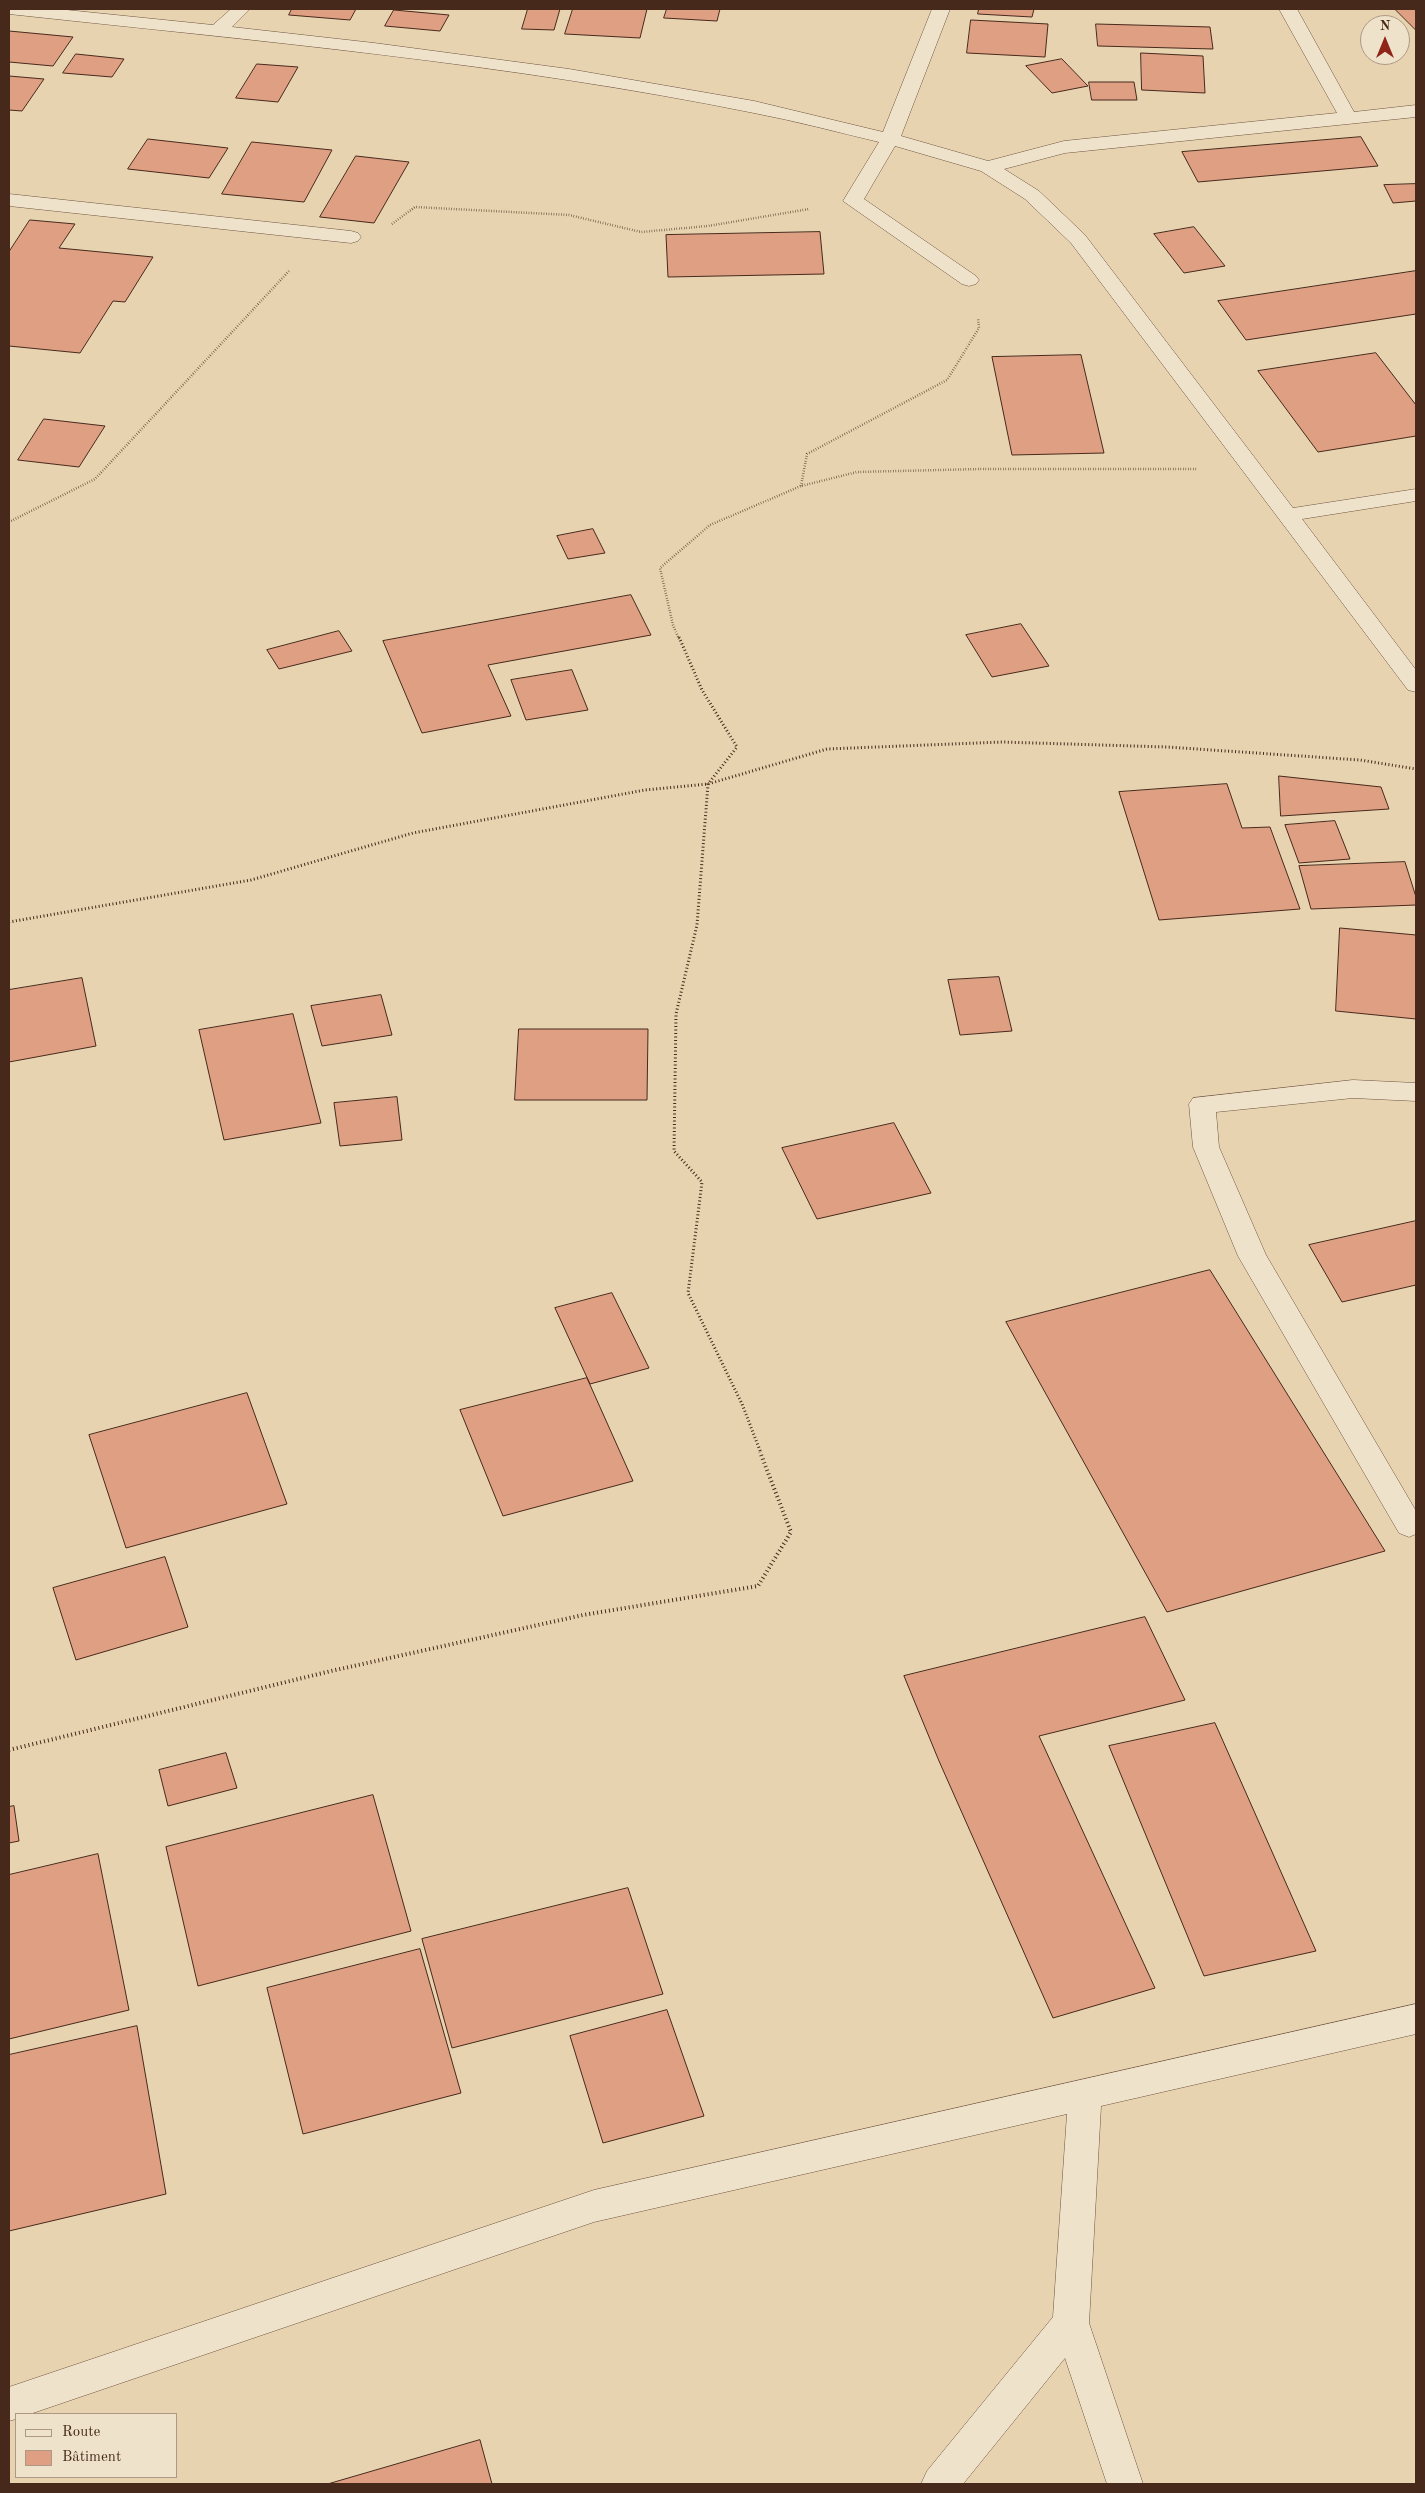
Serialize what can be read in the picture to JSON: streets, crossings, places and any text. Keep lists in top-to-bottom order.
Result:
{
  "legend": ["Route", "Bâtiment"],
  "north": "top"
}
